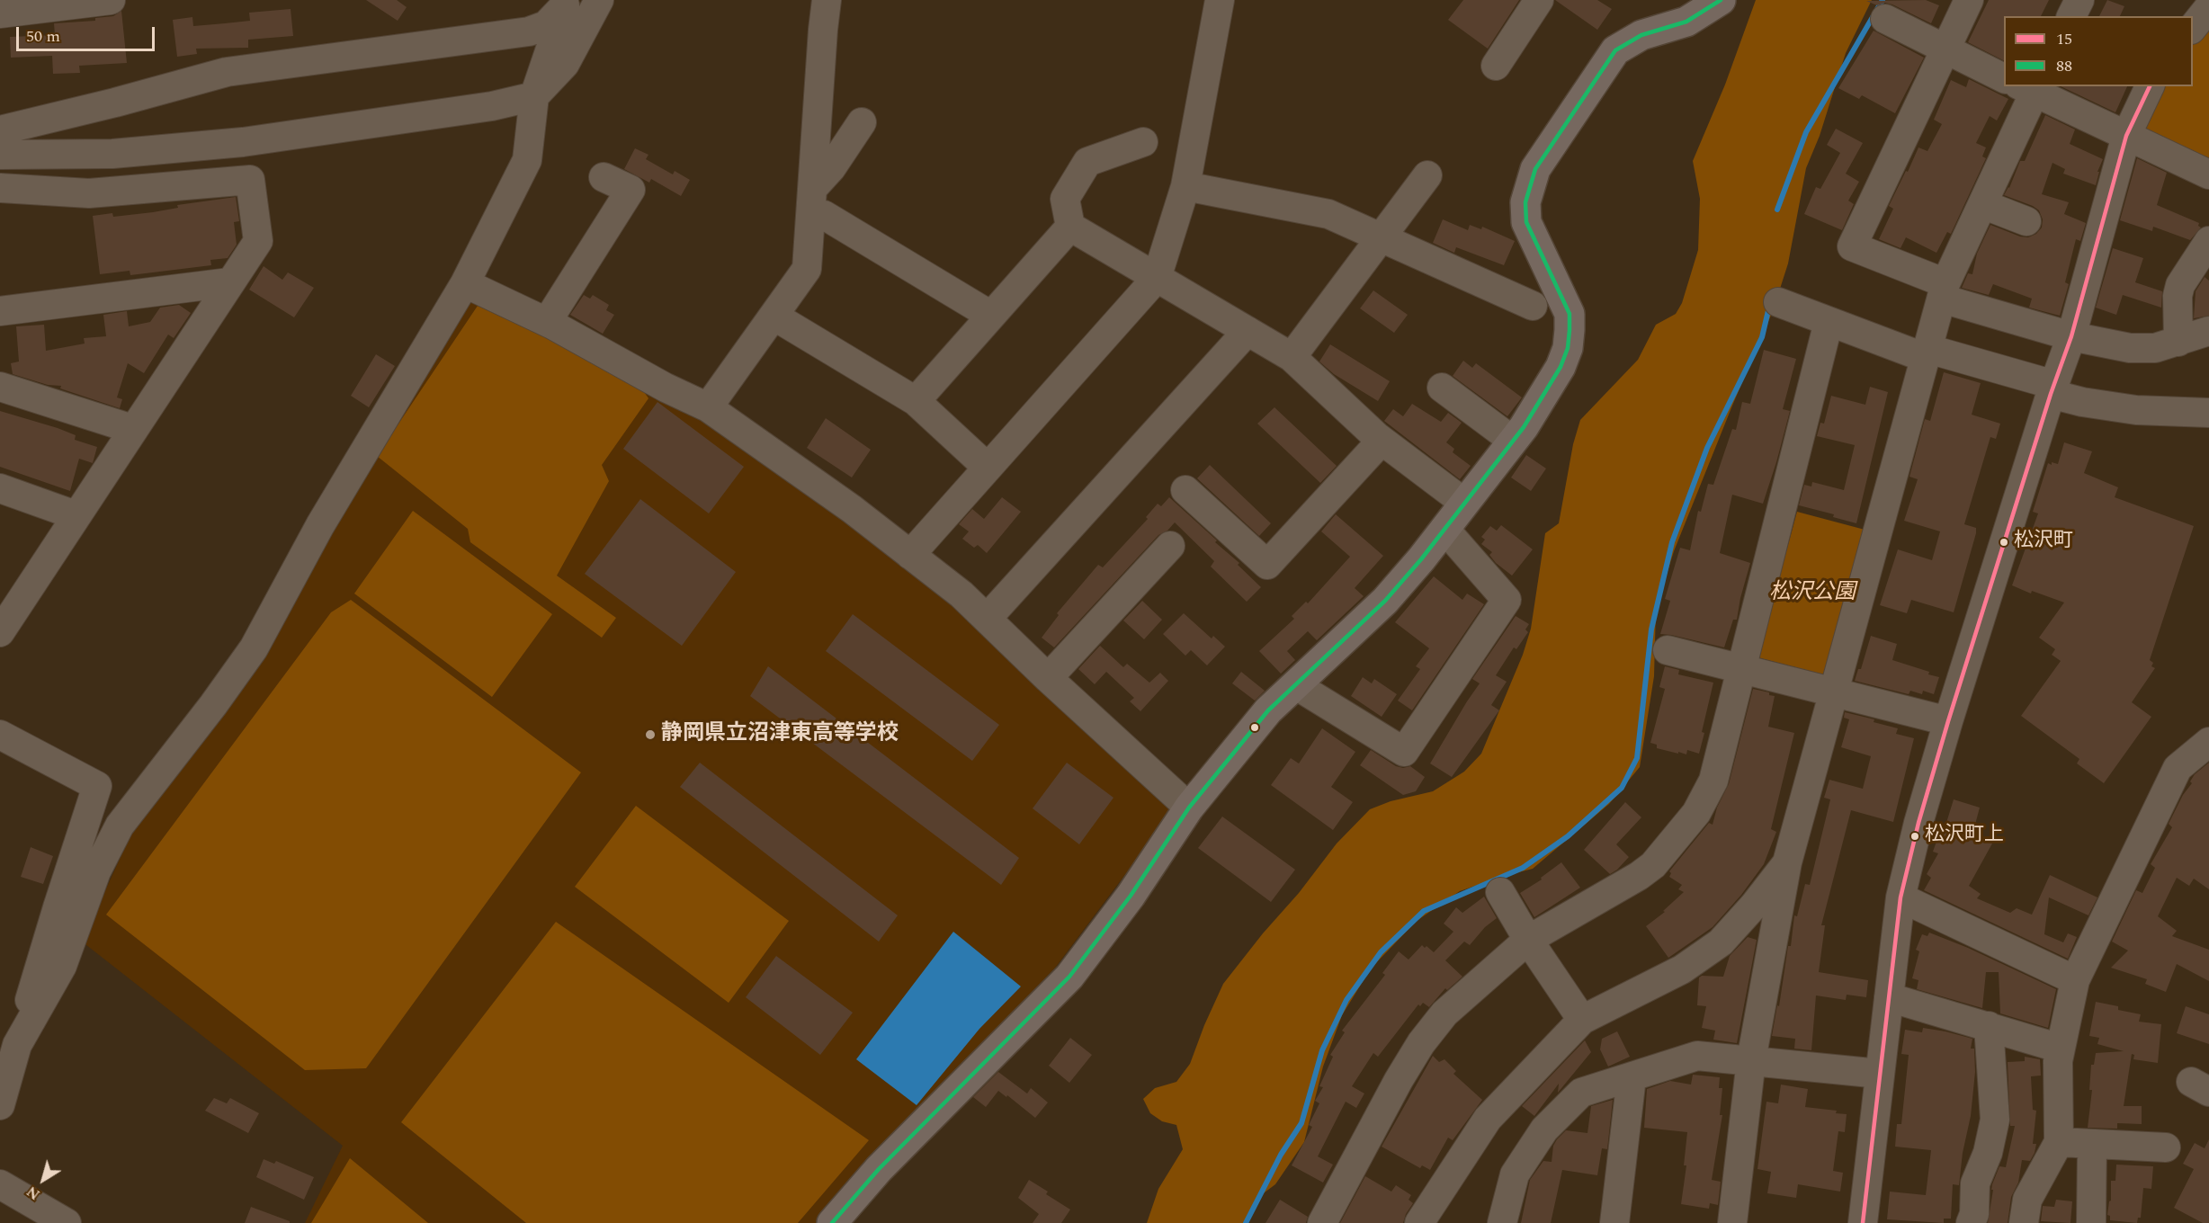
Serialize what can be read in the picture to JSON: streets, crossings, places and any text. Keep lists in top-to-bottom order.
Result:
{
  "parks": ["松沢公園"],
  "places": ["松沢町", "静岡県立沼津東高等学校", "松沢町上"],
  "lines": ["transit line 88", "transit line 15"],
  "legend": ["15", "88"],
  "scale_bar": "50 m",
  "north": "bottom left"
}
